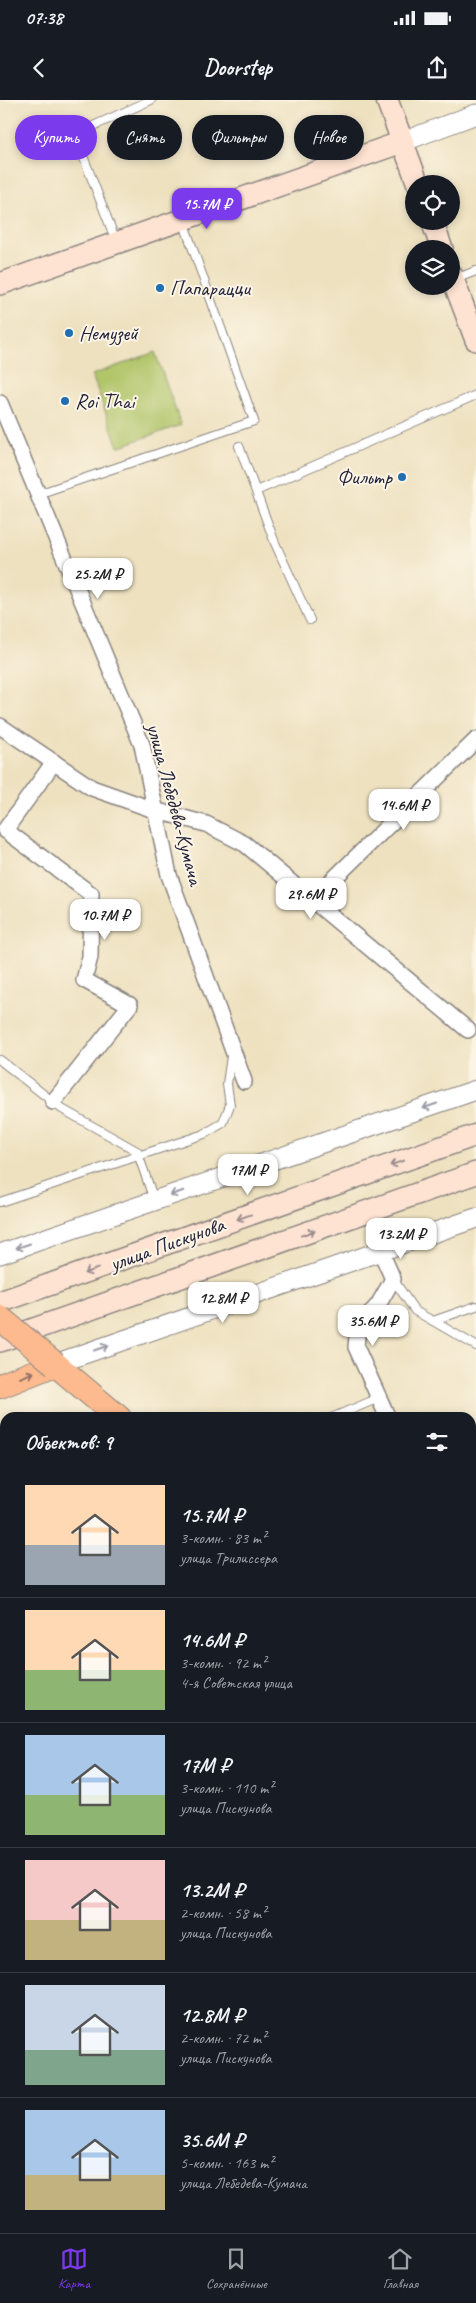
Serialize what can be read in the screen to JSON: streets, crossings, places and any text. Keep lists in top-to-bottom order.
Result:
{
  "streets": {
    "main road": ["улица Пискунова"],
    "street": ["улица Лебедева-Кумача"]
  },
  "places": [
    "Папарацци",
    "Немузей",
    "Roi Thai",
    "Фильтр"
  ],
  "page": {
    "status": "07:38",
    "header": "Doorstep",
    "chip": [
      "Купить",
      "Снять",
      "Фильтры",
      "Новое"
    ],
    "price": [
      "15.7M ₽",
      "25.2M ₽",
      "14.6M ₽",
      "29.6M ₽",
      "10.7M ₽",
      "17M ₽",
      "13.2M ₽",
      "12.8M ₽",
      "35.6M ₽"
    ],
    "heading": "Объектов: 9",
    "list": [
      {
        "name": "15.7M ₽",
        "note": "3-комн. · 83 m² · улица Трилиссера"
      },
      {
        "name": "14.6M ₽",
        "note": "3-комн. · 92 m² · 4-я Советская улица"
      },
      {
        "name": "17M ₽",
        "note": "3-комн. · 110 m² · улица Пискунова"
      },
      {
        "name": "13.2M ₽",
        "note": "2-комн. · 58 m² · улица Пискунова"
      },
      {
        "name": "12.8M ₽",
        "note": "2-комн. · 72 m² · улица Пискунова"
      },
      {
        "name": "35.6M ₽",
        "note": "5-комн. · 163 m² · улица Лебедева-Кумача"
      }
    ],
    "tabs": ["Карта", "Сохранённые", "Главная"]
  }
}
